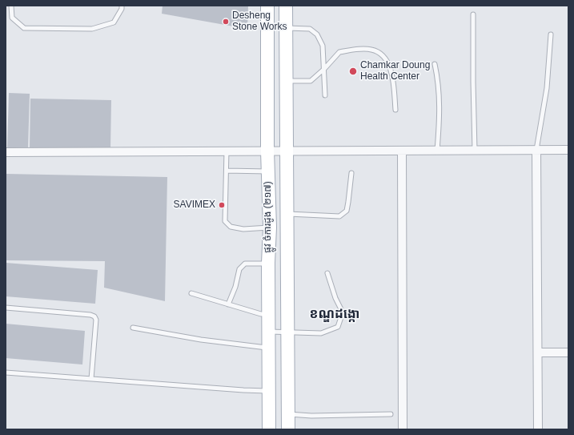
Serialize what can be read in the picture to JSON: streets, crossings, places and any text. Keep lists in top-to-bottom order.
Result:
{
  "streets": {
    "main road": ["ផ្លូវ ចំការដូង (២១៧)"]
  },
  "districts": ["ខណ្ឌដង្កោ"],
  "places": ["Desheng Stone Works", "Chamkar Doung Health Center", "SAVIMEX"]
}
